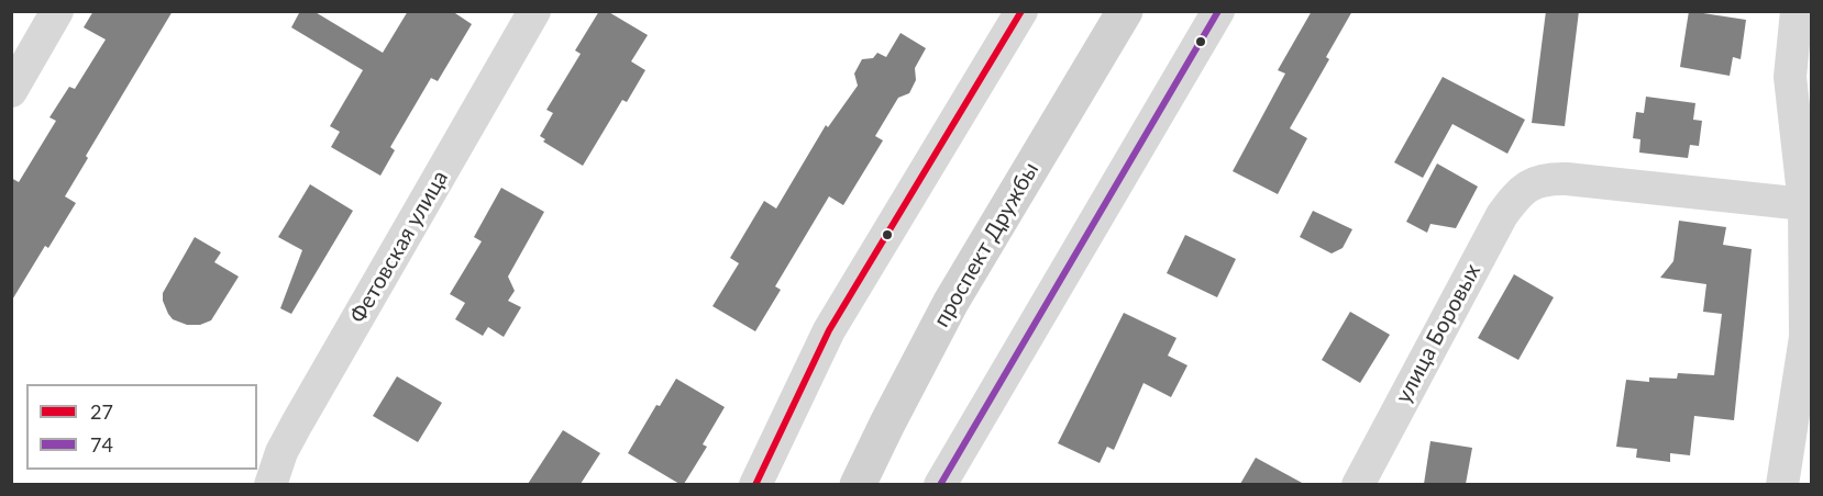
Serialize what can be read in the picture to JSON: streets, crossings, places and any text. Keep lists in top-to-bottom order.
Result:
{
  "streets": {
    "main road": ["проспект Дружбы"],
    "street": ["Фетовская улица", "улица Боровых"]
  },
  "lines": ["transit line 27", "transit line 74"],
  "legend": ["27", "74"]
}
